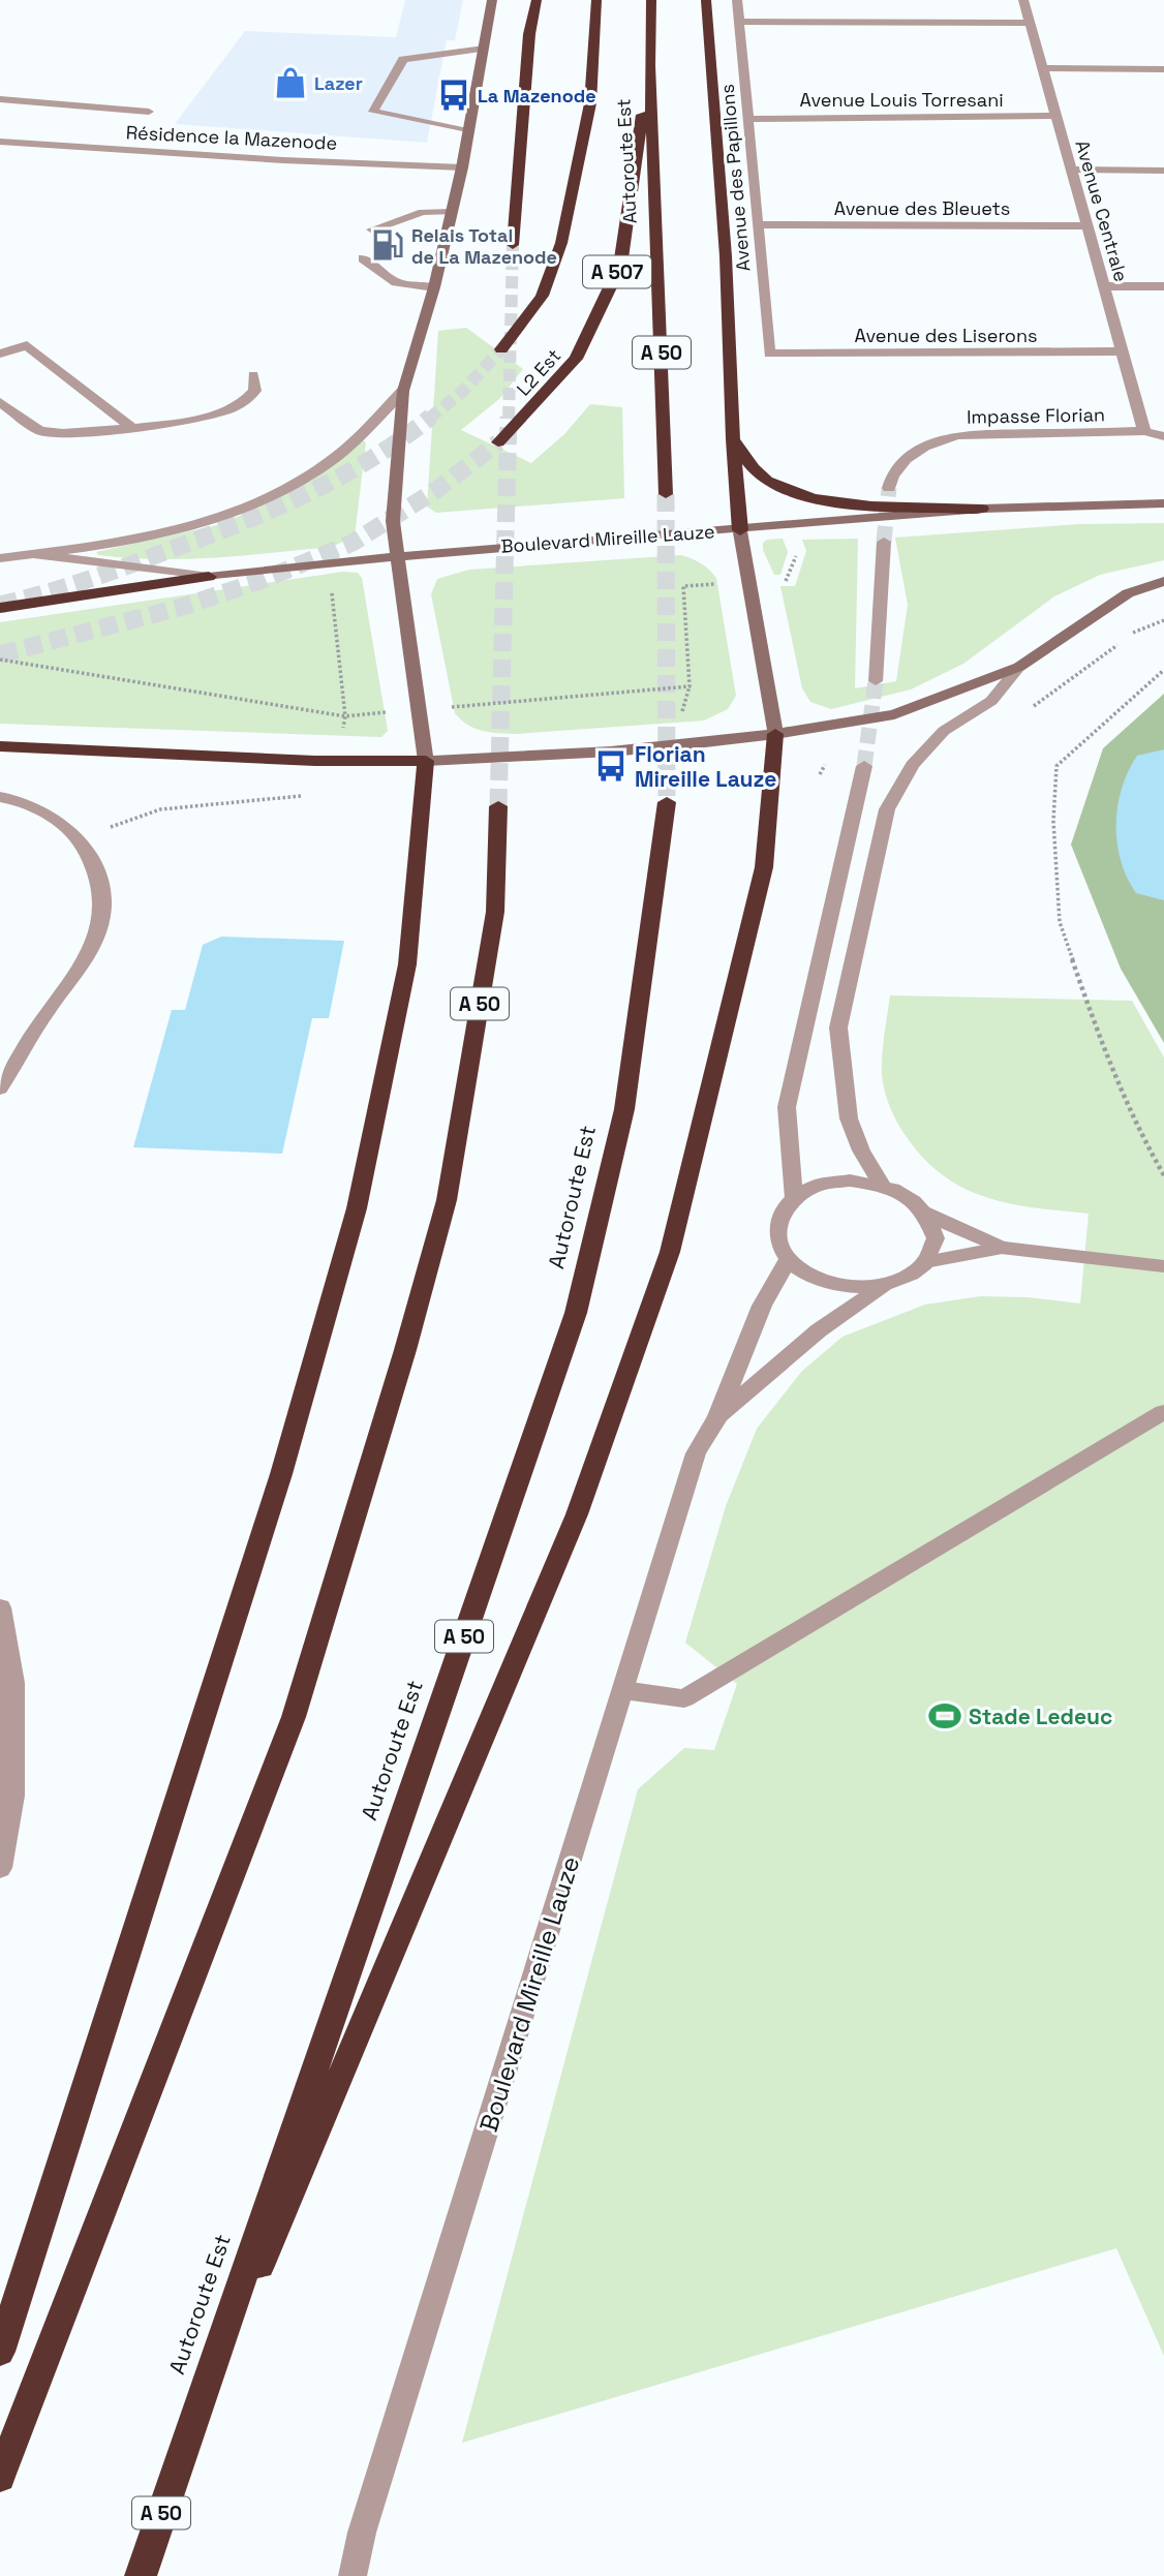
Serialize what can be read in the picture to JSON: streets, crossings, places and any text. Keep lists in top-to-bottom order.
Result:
{
  "streets": {
    "highway": [
      "Autoroute Est",
      "A 507",
      "A 50",
      "L2 Est"
    ],
    "main road": ["Boulevard Mireille Lauze"],
    "street": [
      "Avenue Louis Torresani",
      "Résidence la Mazenode",
      "Avenue des Papillons",
      "Avenue des Bleuets",
      "Avenue Centrale",
      "Avenue des Liserons",
      "Impasse Florian"
    ]
  },
  "crossings": [
    ["Avenue Louis Torresani", "Avenue des Papillons"],
    ["Avenue Louis Torresani", "Avenue Centrale"],
    ["Autoroute Est", "L2 Est"],
    ["Avenue des Papillons", "Avenue des Bleuets"],
    ["Avenue des Papillons", "Avenue des Liserons"],
    ["Avenue des Bleuets", "Avenue Centrale"],
    ["Avenue Centrale", "Avenue des Liserons"],
    ["Avenue Centrale", "Impasse Florian"]
  ],
  "places": {
    "shop": ["Lazer"],
    "bus stop": ["La Mazenode", "Florian Mireille Lauze"],
    "fuel station": ["Relais Total de La Mazenode"],
    "sports": ["Stade Ledeuc"]
  }
}
